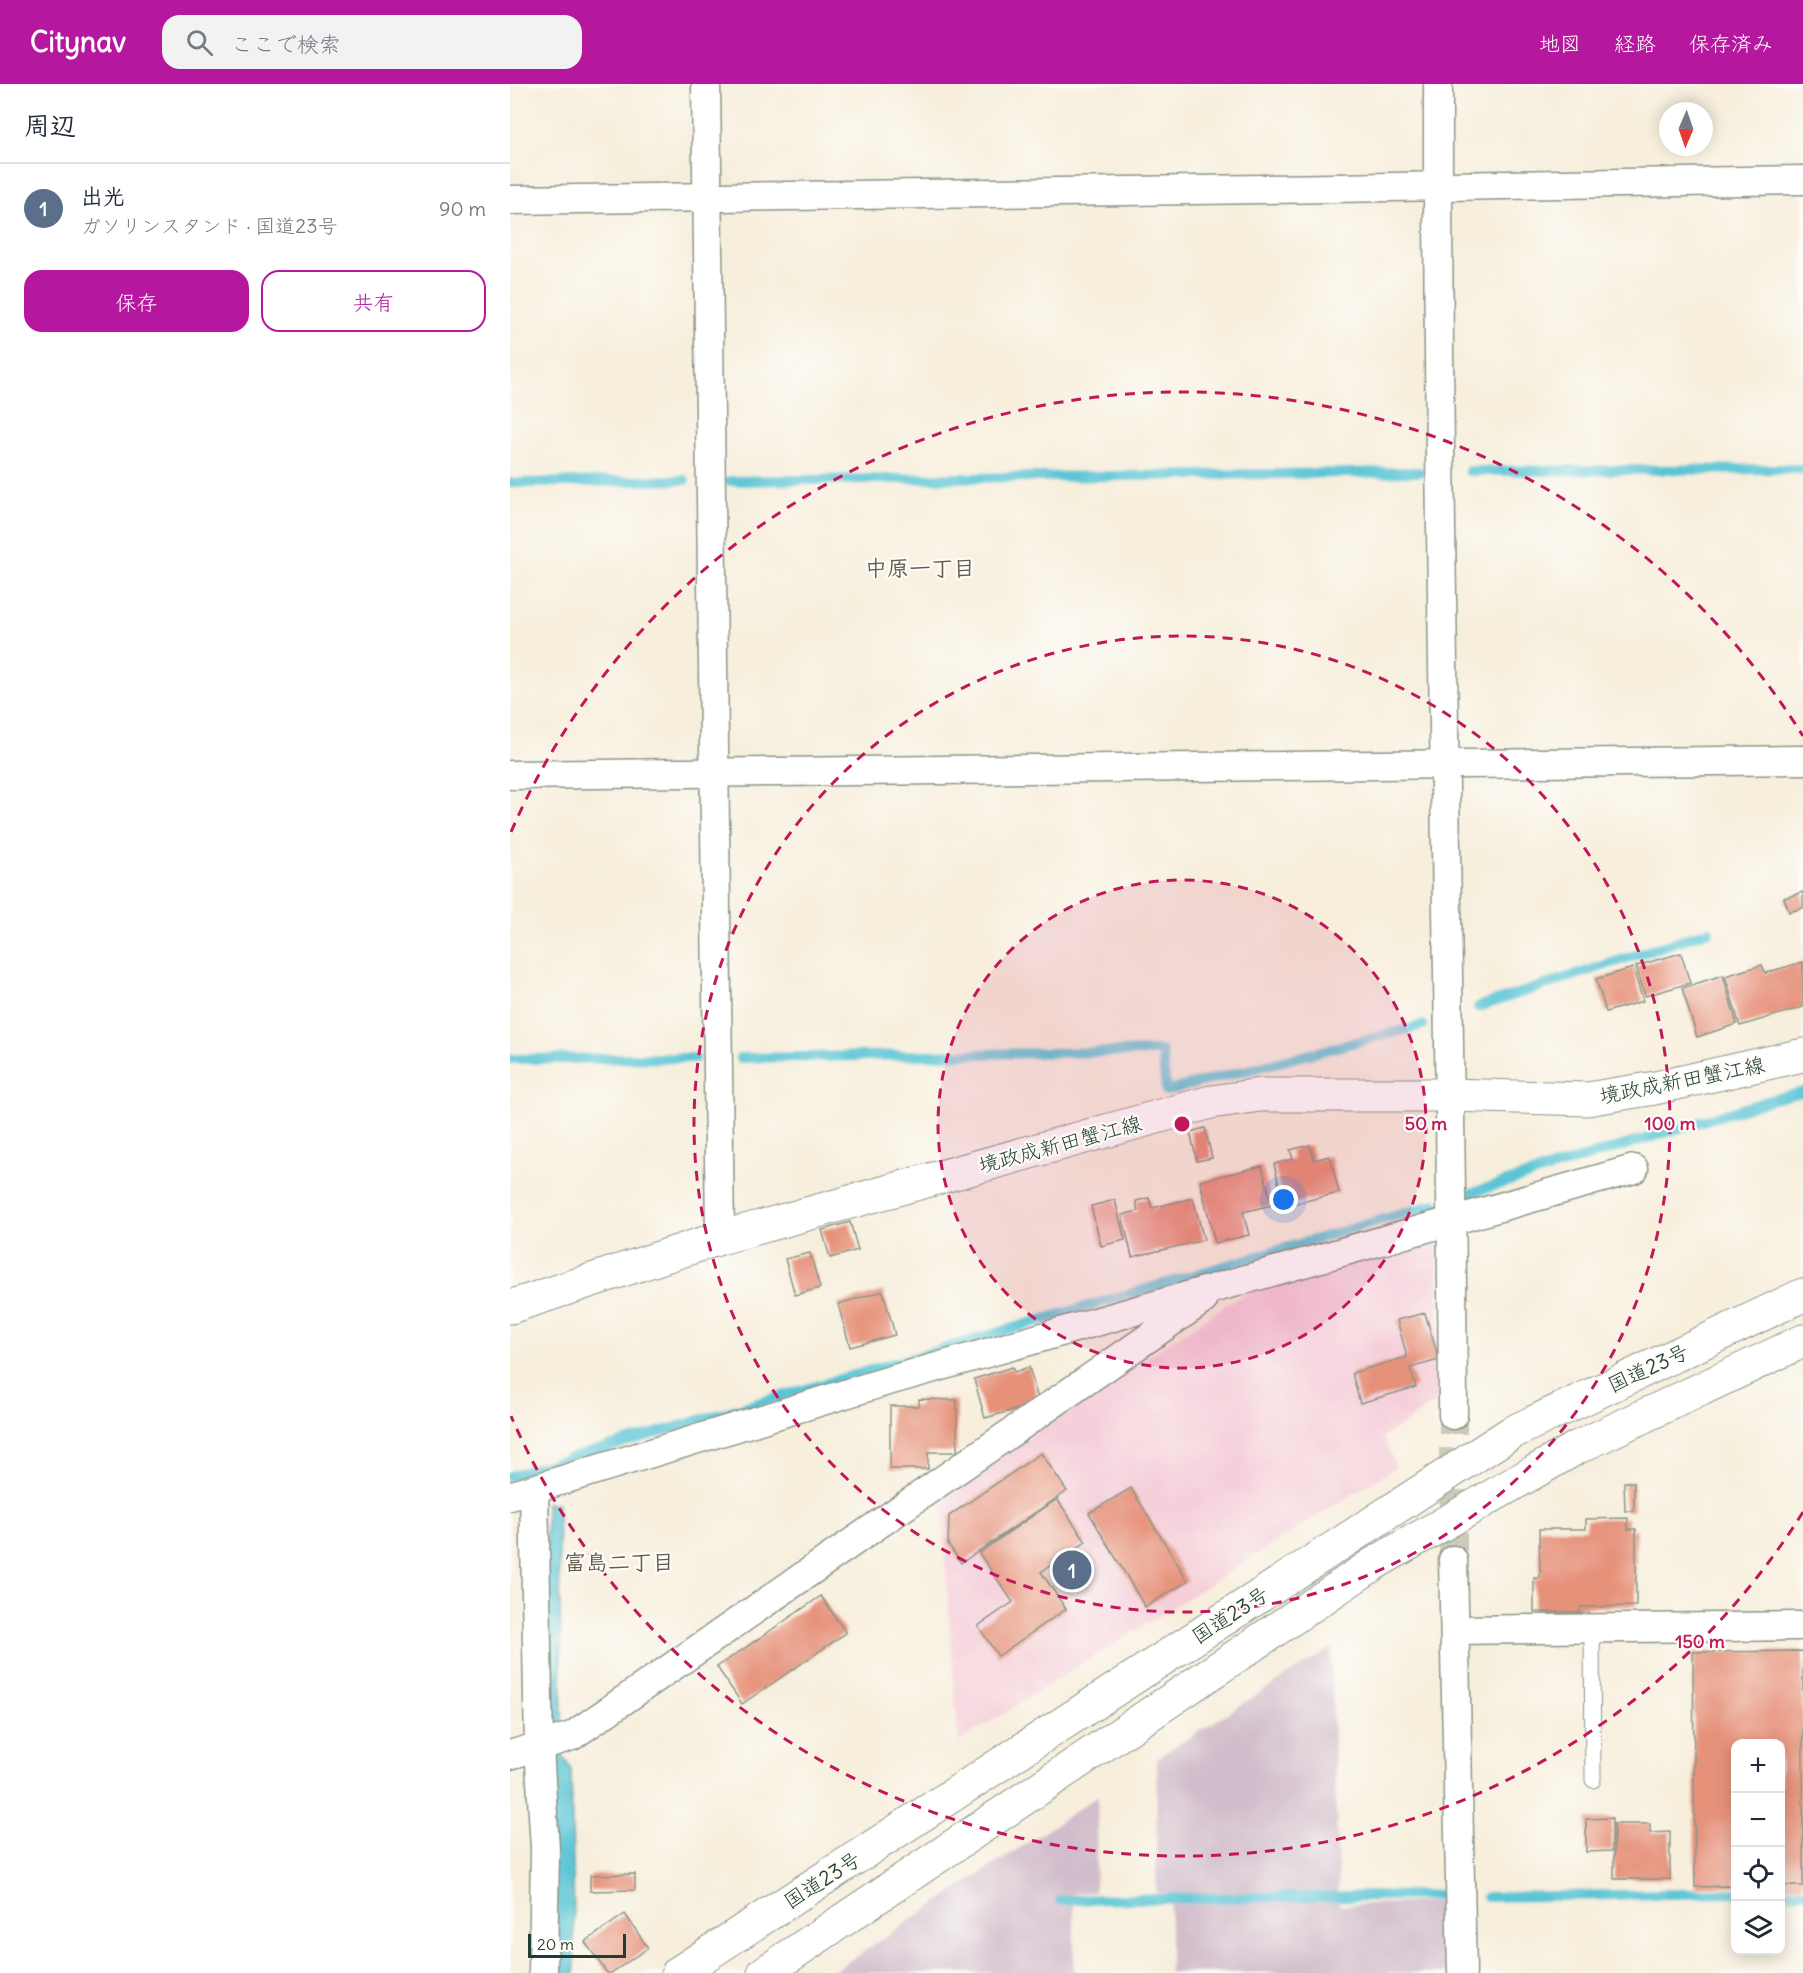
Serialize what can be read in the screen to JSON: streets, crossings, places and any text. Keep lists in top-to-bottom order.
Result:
{
  "streets": {
    "main road": ["境政成新田蟹江線", "国道23号"]
  },
  "districts": ["中原一丁目", "富島二丁目"],
  "scale_bar": "20 m",
  "north": "bottom",
  "page": {
    "header": "Citynav",
    "search": "ここで検索",
    "nav": ["地図", "経路", "保存済み"],
    "heading": "周辺",
    "list": [
      {
        "mark": "1",
        "name": "出光",
        "note": "ガソリンスタンド · 国道23号",
        "value": "90 m"
      }
    ],
    "buttons": ["保存", "共有"],
    "pins": "1",
    "map_buttons": ["+", "−"],
    "scale": "20 m"
  },
  "rings": ["50 m", "100 m", "150 m"]
}
